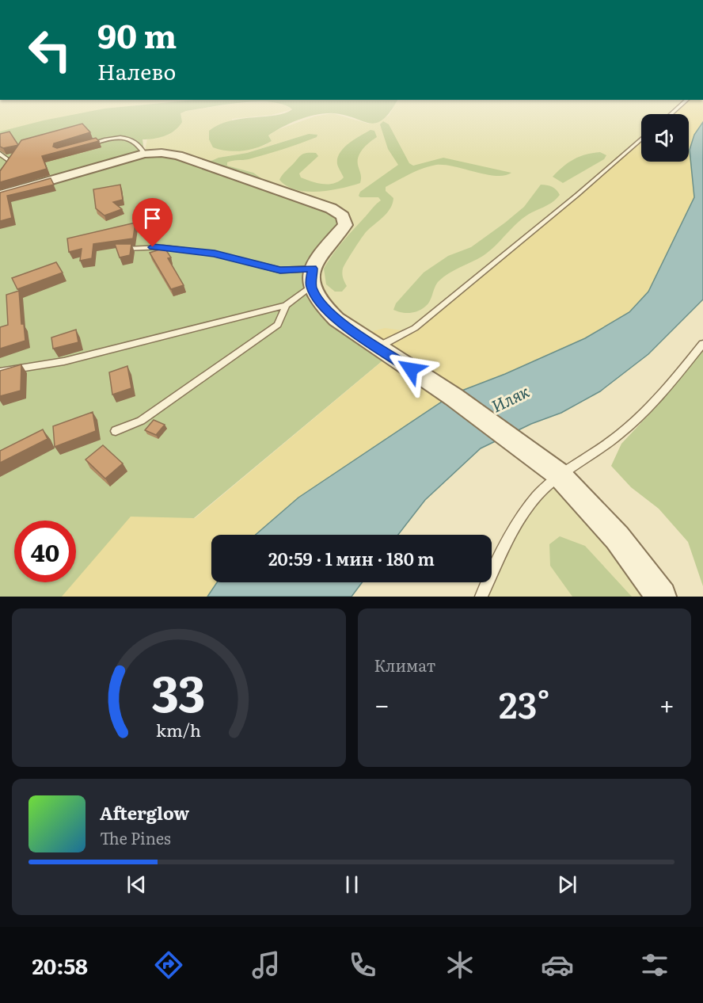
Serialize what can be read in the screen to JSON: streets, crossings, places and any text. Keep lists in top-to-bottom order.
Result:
{
  "water": ["Иляк"],
  "page": {
    "turn": ["90 m", "Налево"],
    "limit": "40",
    "trip": "20:59 · 1 мин · 180 m",
    "tile": "Климат",
    "heat": ["−", "23°", "+"],
    "song": ["Afterglow", "The Pines"],
    "tabs": "20:58",
    "gauge": ["33", "km/h"]
  }
}
